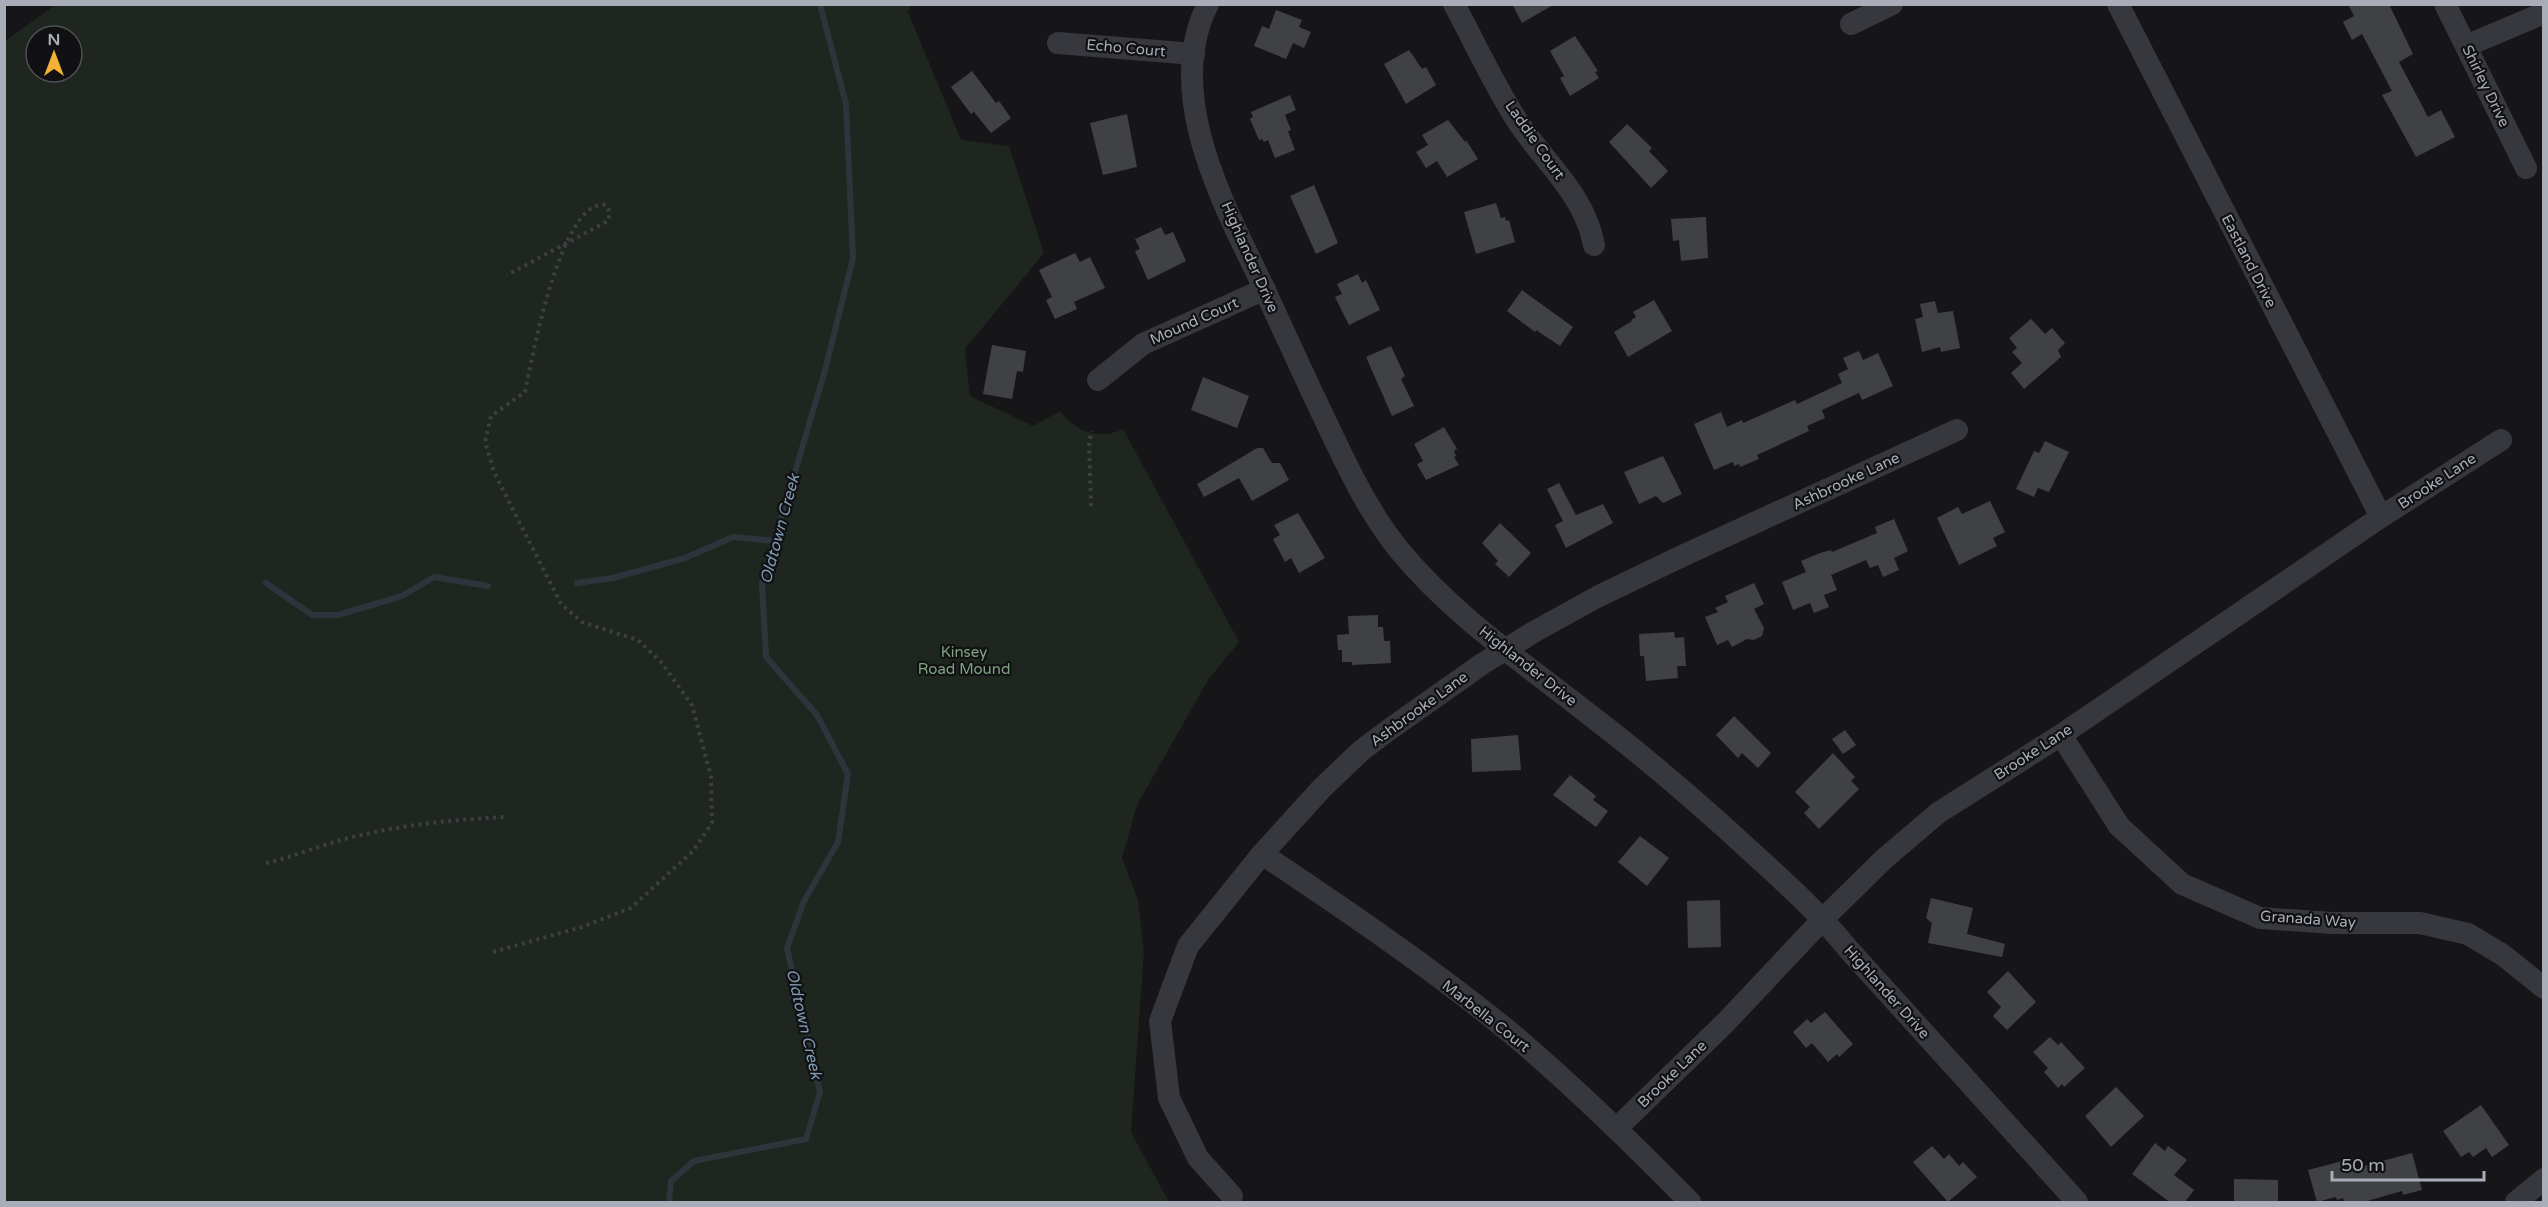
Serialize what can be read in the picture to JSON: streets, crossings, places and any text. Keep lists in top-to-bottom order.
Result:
{
  "streets": {
    "street": [
      "Echo Court",
      "Shirley Drive",
      "Laddie Court",
      "Highlander Drive",
      "Eastland Drive",
      "Mound Court",
      "Ashbrooke Lane",
      "Brooke Lane",
      "Granada Way",
      "Marbella Court"
    ]
  },
  "crossings": [
    ["Echo Court", "Highlander Drive"],
    ["Highlander Drive", "Mound Court"],
    ["Highlander Drive", "Ashbrooke Lane"],
    ["Highlander Drive", "Brooke Lane"],
    ["Eastland Drive", "Brooke Lane"],
    ["Ashbrooke Lane", "Marbella Court"],
    ["Brooke Lane", "Granada Way"],
    ["Brooke Lane", "Marbella Court"]
  ],
  "water": ["Oldtown Creek"],
  "parks": ["Kinsey Road Mound"],
  "scale_bar": "50 m",
  "north": "top"
}
